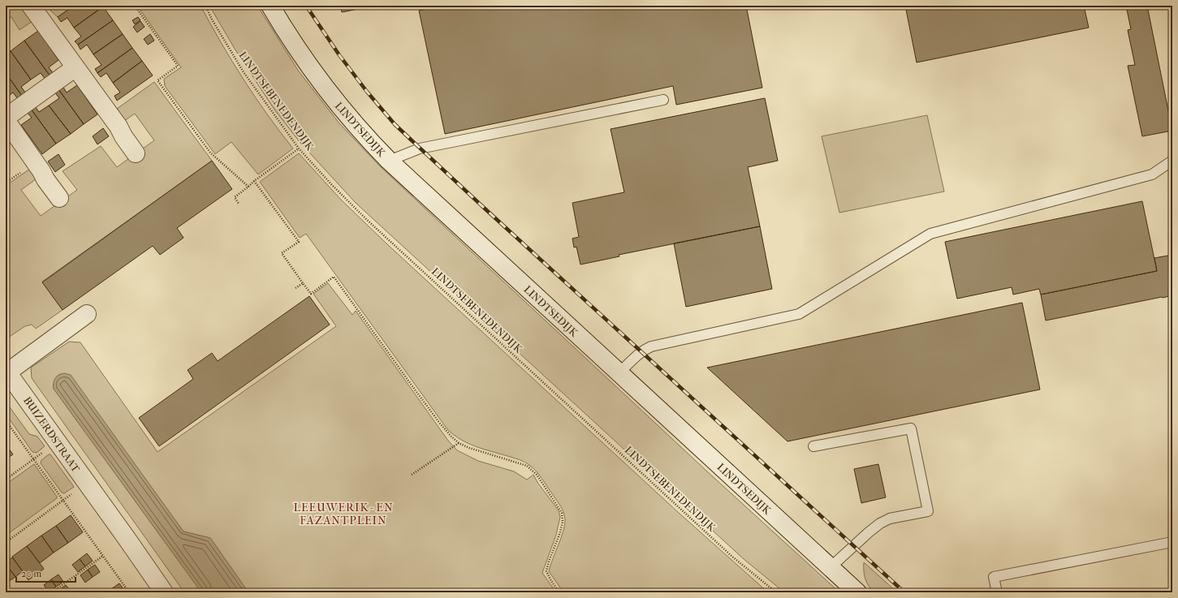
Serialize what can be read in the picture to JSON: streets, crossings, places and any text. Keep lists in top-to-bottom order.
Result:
{
  "streets": {
    "main road": ["LINDTSEDIJK", "BUIZERDSTRAAT"],
    "path": ["LINDTSEBENEDENDIJK"]
  },
  "districts": ["LEEUWERIK- EN FAZANTPLEIN"],
  "scale_bar": "20 m"
}
